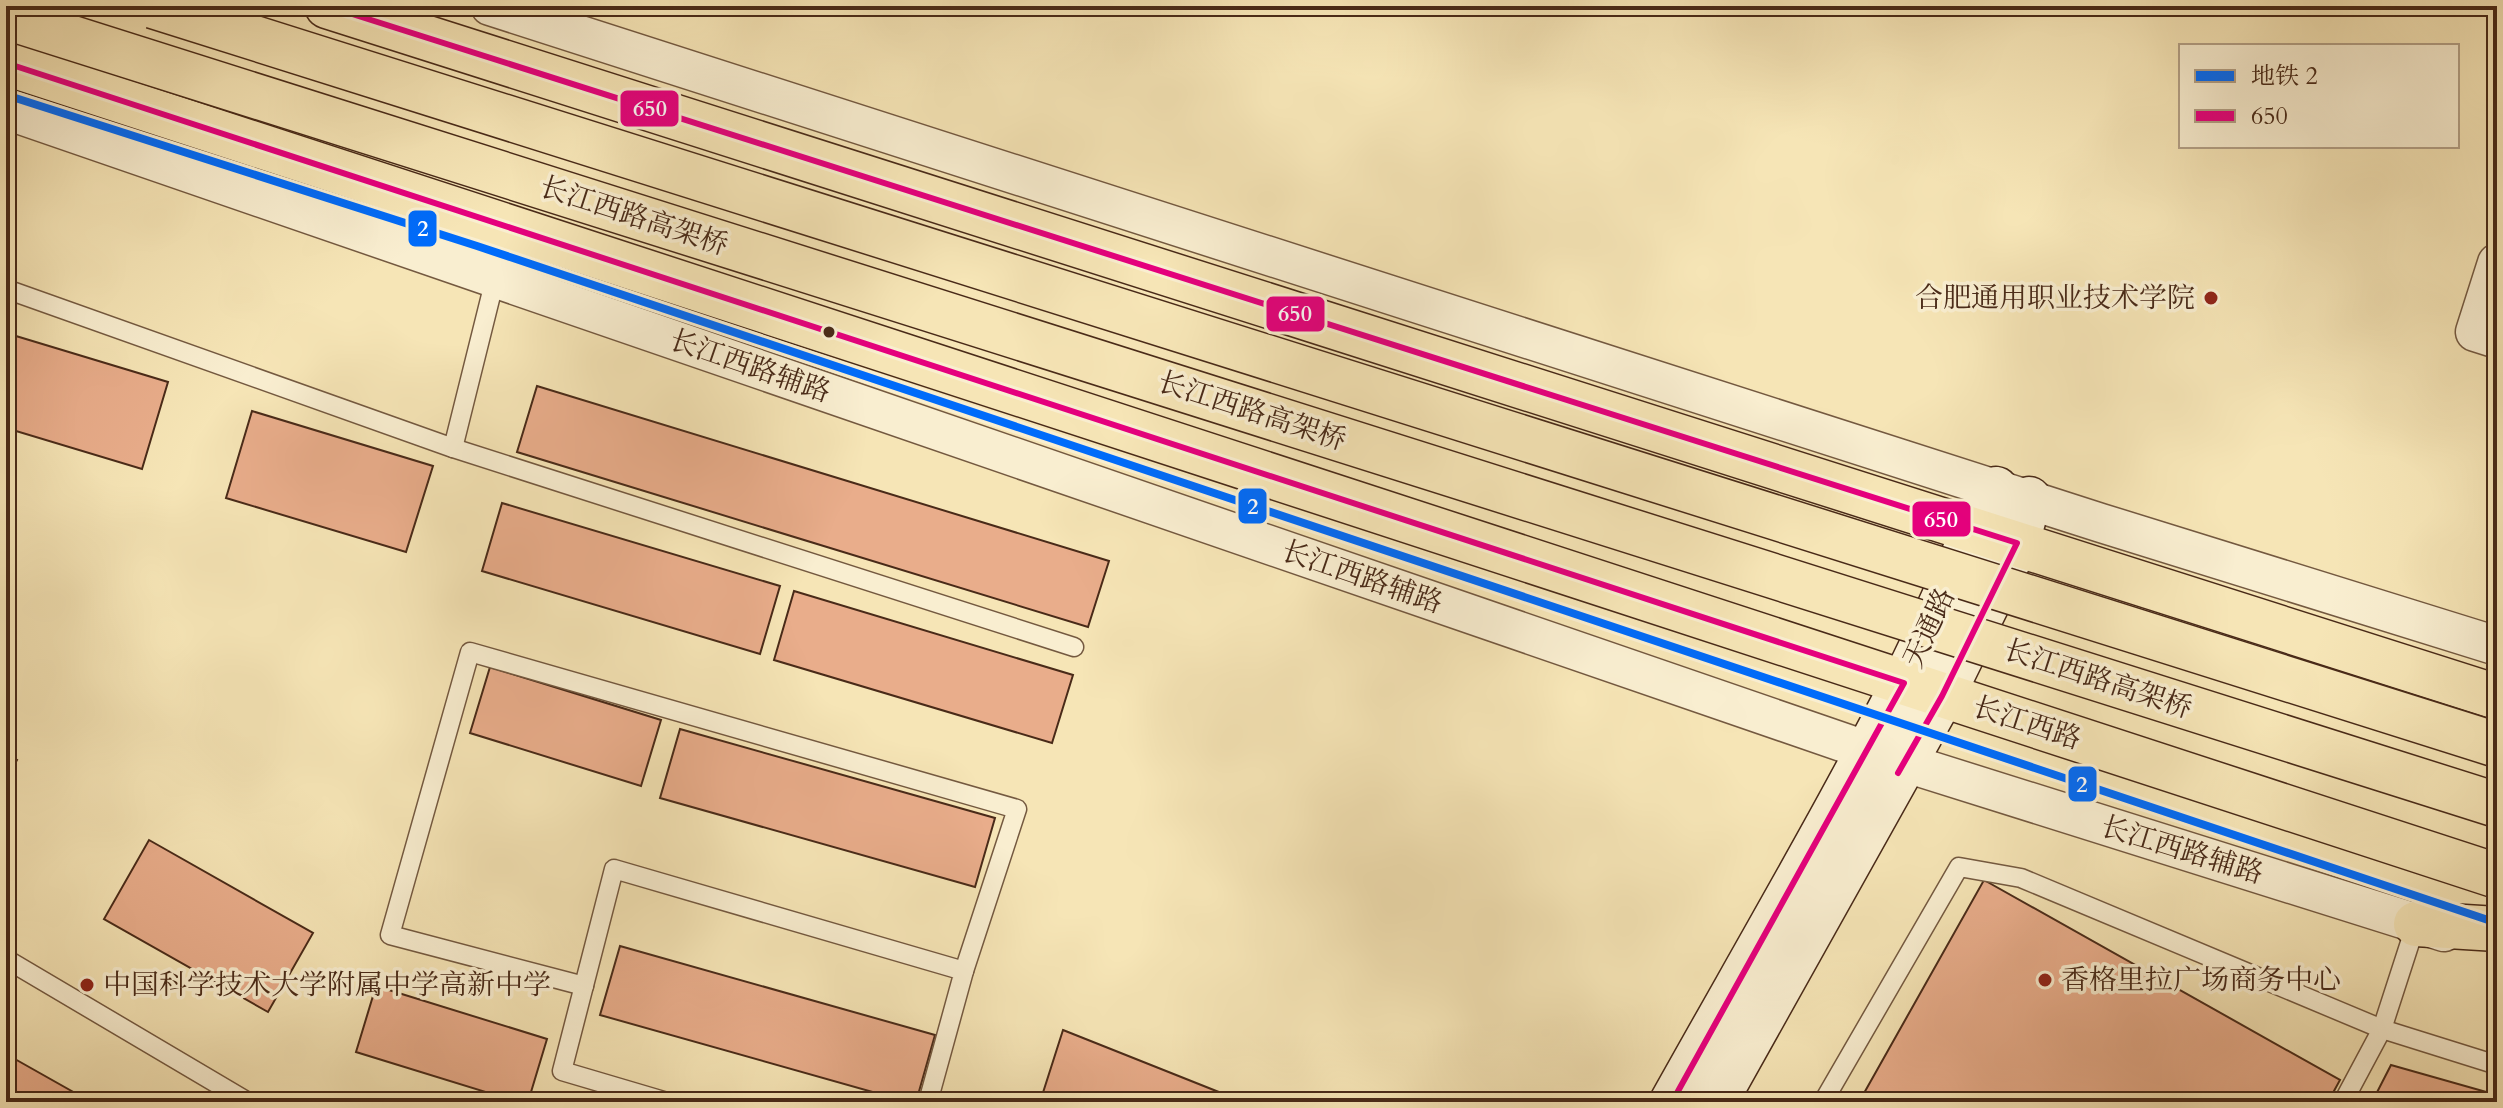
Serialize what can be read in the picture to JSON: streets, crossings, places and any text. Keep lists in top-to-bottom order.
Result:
{
  "streets": {
    "highway": ["长江西路高架桥", "长江西路"],
    "street": ["长江西路辅路", "天通路"]
  },
  "crossings": [
    ["长江西路辅路", "天通路"],
    ["天通路", "长江西路"]
  ],
  "places": ["合肥通用职业技术学院", "香格里拉广场商务中心", "中国科学技术大学附属中学高新中学"],
  "lines": ["transit line 650", "metro line 2"],
  "legend": ["地铁 2", "650"]
}
